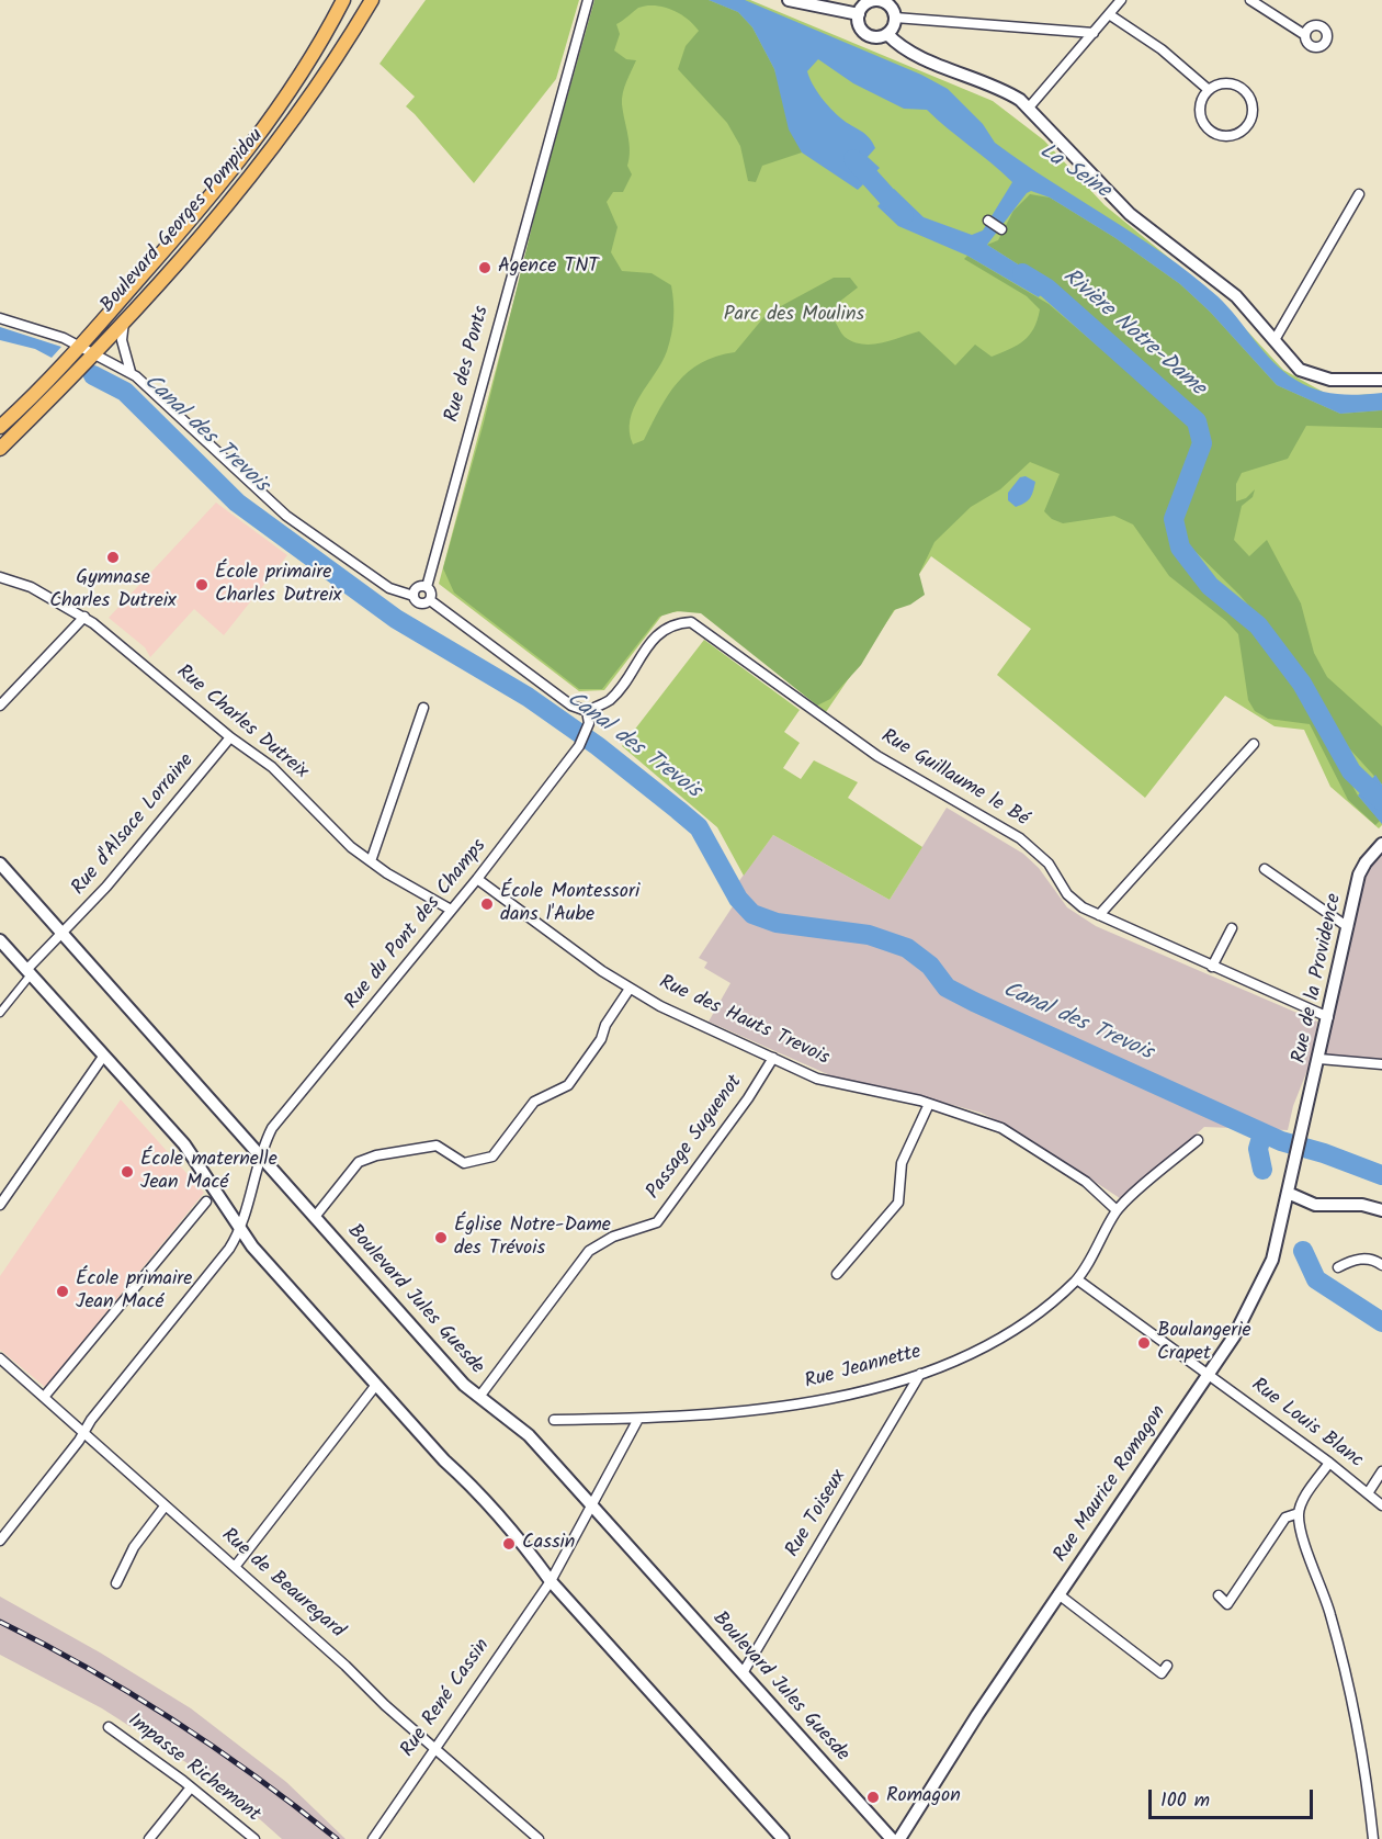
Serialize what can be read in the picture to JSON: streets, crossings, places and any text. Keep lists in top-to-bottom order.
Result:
{
  "streets": {
    "main road": ["Boulevard Georges Pompidou"],
    "street": [
      "Rue des Ponts",
      "Rue Charles Dutreix",
      "Rue Guillaume le Bé",
      "Rue d'Alsace Lorraine",
      "Rue du Pont des Champs",
      "Rue de la Providence",
      "Rue des Hauts Trevois",
      "Passage Suguenot",
      "Boulevard Jules Guesde",
      "Rue Jeannette",
      "Rue Louis Blanc",
      "Rue Maurice Romagon",
      "Rue Toiseux",
      "Rue de Beauregard",
      "Rue René Cassin",
      "Impasse Richemont"
    ]
  },
  "crossings": [
    ["Rue Charles Dutreix", "Rue d'Alsace Lorraine"],
    ["Rue Charles Dutreix", "Rue du Pont des Champs"],
    ["Rue Guillaume le Bé", "Rue du Pont des Champs"],
    ["Rue Guillaume le Bé", "Rue de la Providence"],
    ["Rue d'Alsace Lorraine", "Boulevard Jules Guesde"],
    ["Rue du Pont des Champs", "Rue des Hauts Trevois"],
    ["Rue du Pont des Champs", "Boulevard Jules Guesde"],
    ["Rue de la Providence", "Rue Maurice Romagon"],
    ["Rue des Hauts Trevois", "Passage Suguenot"],
    ["Rue des Hauts Trevois", "Rue Jeannette"],
    ["Passage Suguenot", "Boulevard Jules Guesde"],
    ["Boulevard Jules Guesde", "Rue Toiseux"],
    ["Boulevard Jules Guesde", "Rue René Cassin"],
    ["Rue Jeannette", "Rue Louis Blanc"],
    ["Rue Jeannette", "Rue Toiseux"],
    ["Rue Jeannette", "Rue René Cassin"],
    ["Rue Louis Blanc", "Rue Maurice Romagon"],
    ["Rue de Beauregard", "Rue René Cassin"]
  ],
  "water": ["La Seine", "Rivière Notre-Dame", "Canal des Trevois"],
  "parks": ["Parc des Moulins"],
  "places": [
    "Agence TNT",
    "Gymnase Charles Dutreix",
    "École primaire Charles Dutreix",
    "École Montessori dans l'Aube",
    "École maternelle Jean Macé",
    "Église Notre-Dame des Trévois",
    "École primaire Jean Macé",
    "Boulangerie Crapet",
    "Cassin",
    "Romagon"
  ],
  "scale_bar": "100 m"
}
